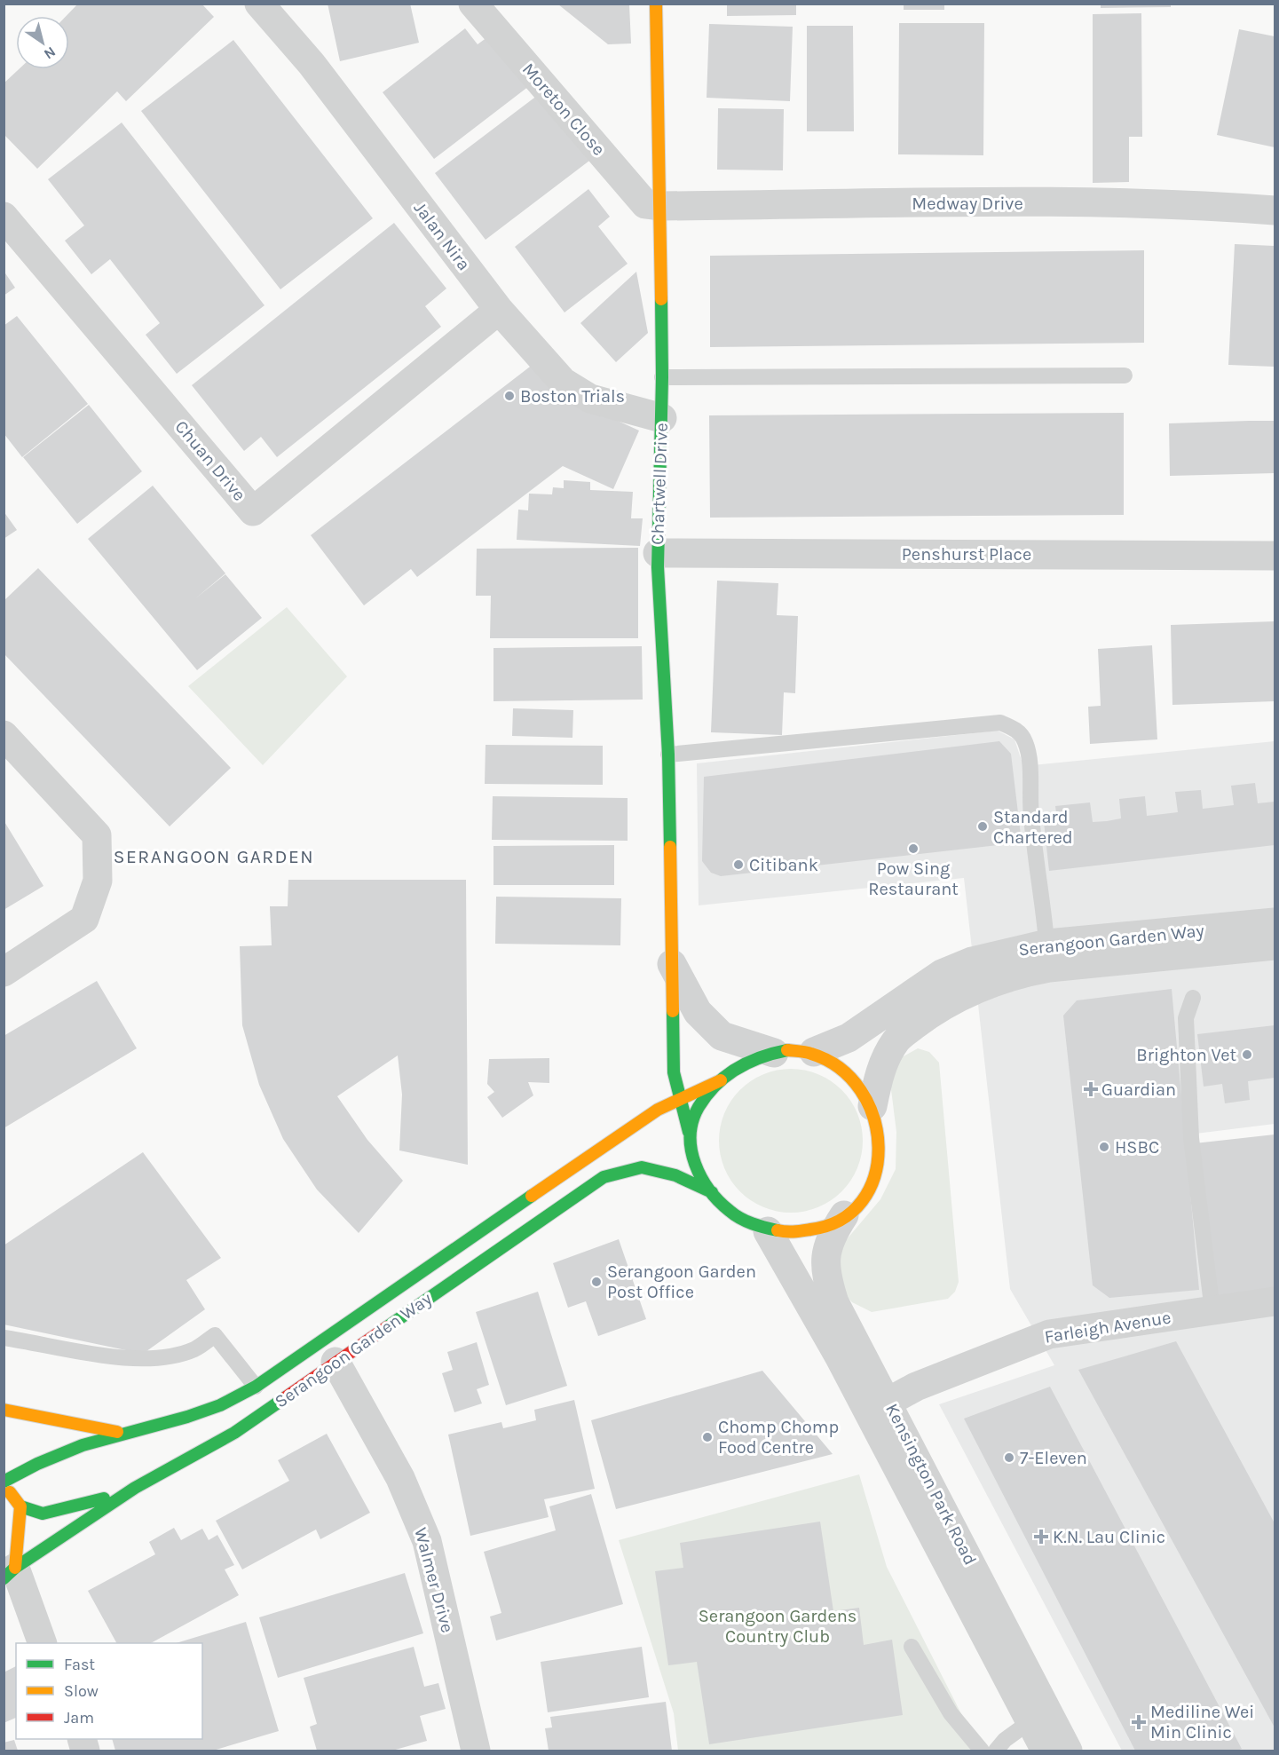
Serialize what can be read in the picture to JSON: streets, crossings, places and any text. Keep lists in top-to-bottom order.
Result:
{
  "streets": {
    "street": [
      "Moreton Close",
      "Medway Drive",
      "Jalan Nira",
      "Chuan Drive",
      "Chartwell Drive",
      "Penshurst Place",
      "Serangoon Garden Way",
      "Farleigh Avenue",
      "Kensington Park Road",
      "Walmer Drive"
    ]
  },
  "crossings": [
    ["Moreton Close", "Medway Drive"],
    ["Moreton Close", "Chartwell Drive"],
    ["Medway Drive", "Chartwell Drive"],
    ["Jalan Nira", "Chuan Drive"],
    ["Jalan Nira", "Chartwell Drive"],
    ["Chartwell Drive", "Penshurst Place"],
    ["Chartwell Drive", "Serangoon Garden Way"],
    ["Chartwell Drive", "Kensington Park Road"],
    ["Serangoon Garden Way", "Kensington Park Road"],
    ["Serangoon Garden Way", "Walmer Drive"],
    ["Farleigh Avenue", "Kensington Park Road"]
  ],
  "districts": ["SERANGOON GARDEN"],
  "parks": ["Serangoon Gardens Country Club"],
  "places": {
    "other": [
      "Boston Trials",
      "Standard Chartered",
      "Pow Sing Restaurant",
      "Citibank",
      "Brighton Vet",
      "HSBC",
      "Serangoon Garden Post Office",
      "Chomp Chomp Food Centre",
      "7-Eleven"
    ],
    "health": ["Guardian", "K.N. Lau Clinic", "Mediline Wei Min Clinic"]
  },
  "legend": ["Fast", "Slow", "Jam"],
  "north": "bottom right"
}
